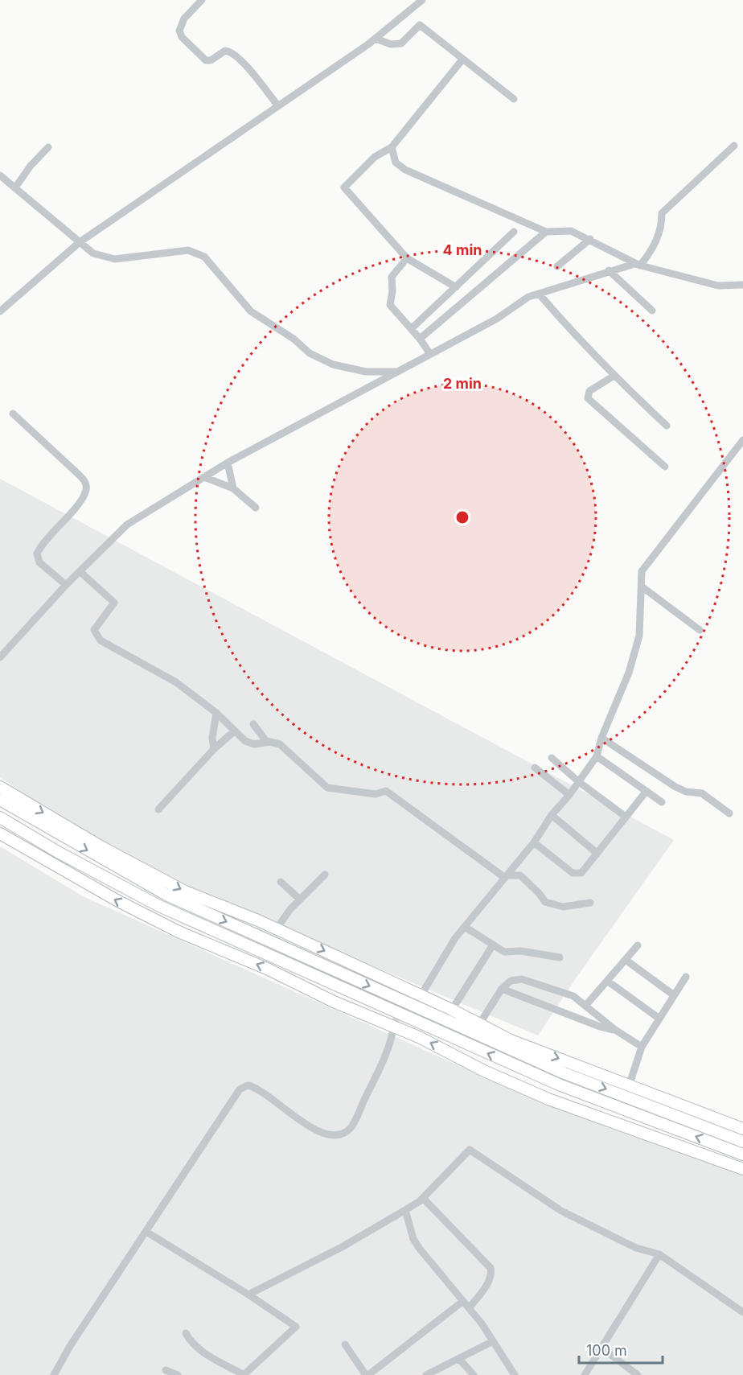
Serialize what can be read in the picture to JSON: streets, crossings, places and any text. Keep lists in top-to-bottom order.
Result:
{
  "scale_bar": "100 m",
  "rings": ["4 min", "2 min"]
}
